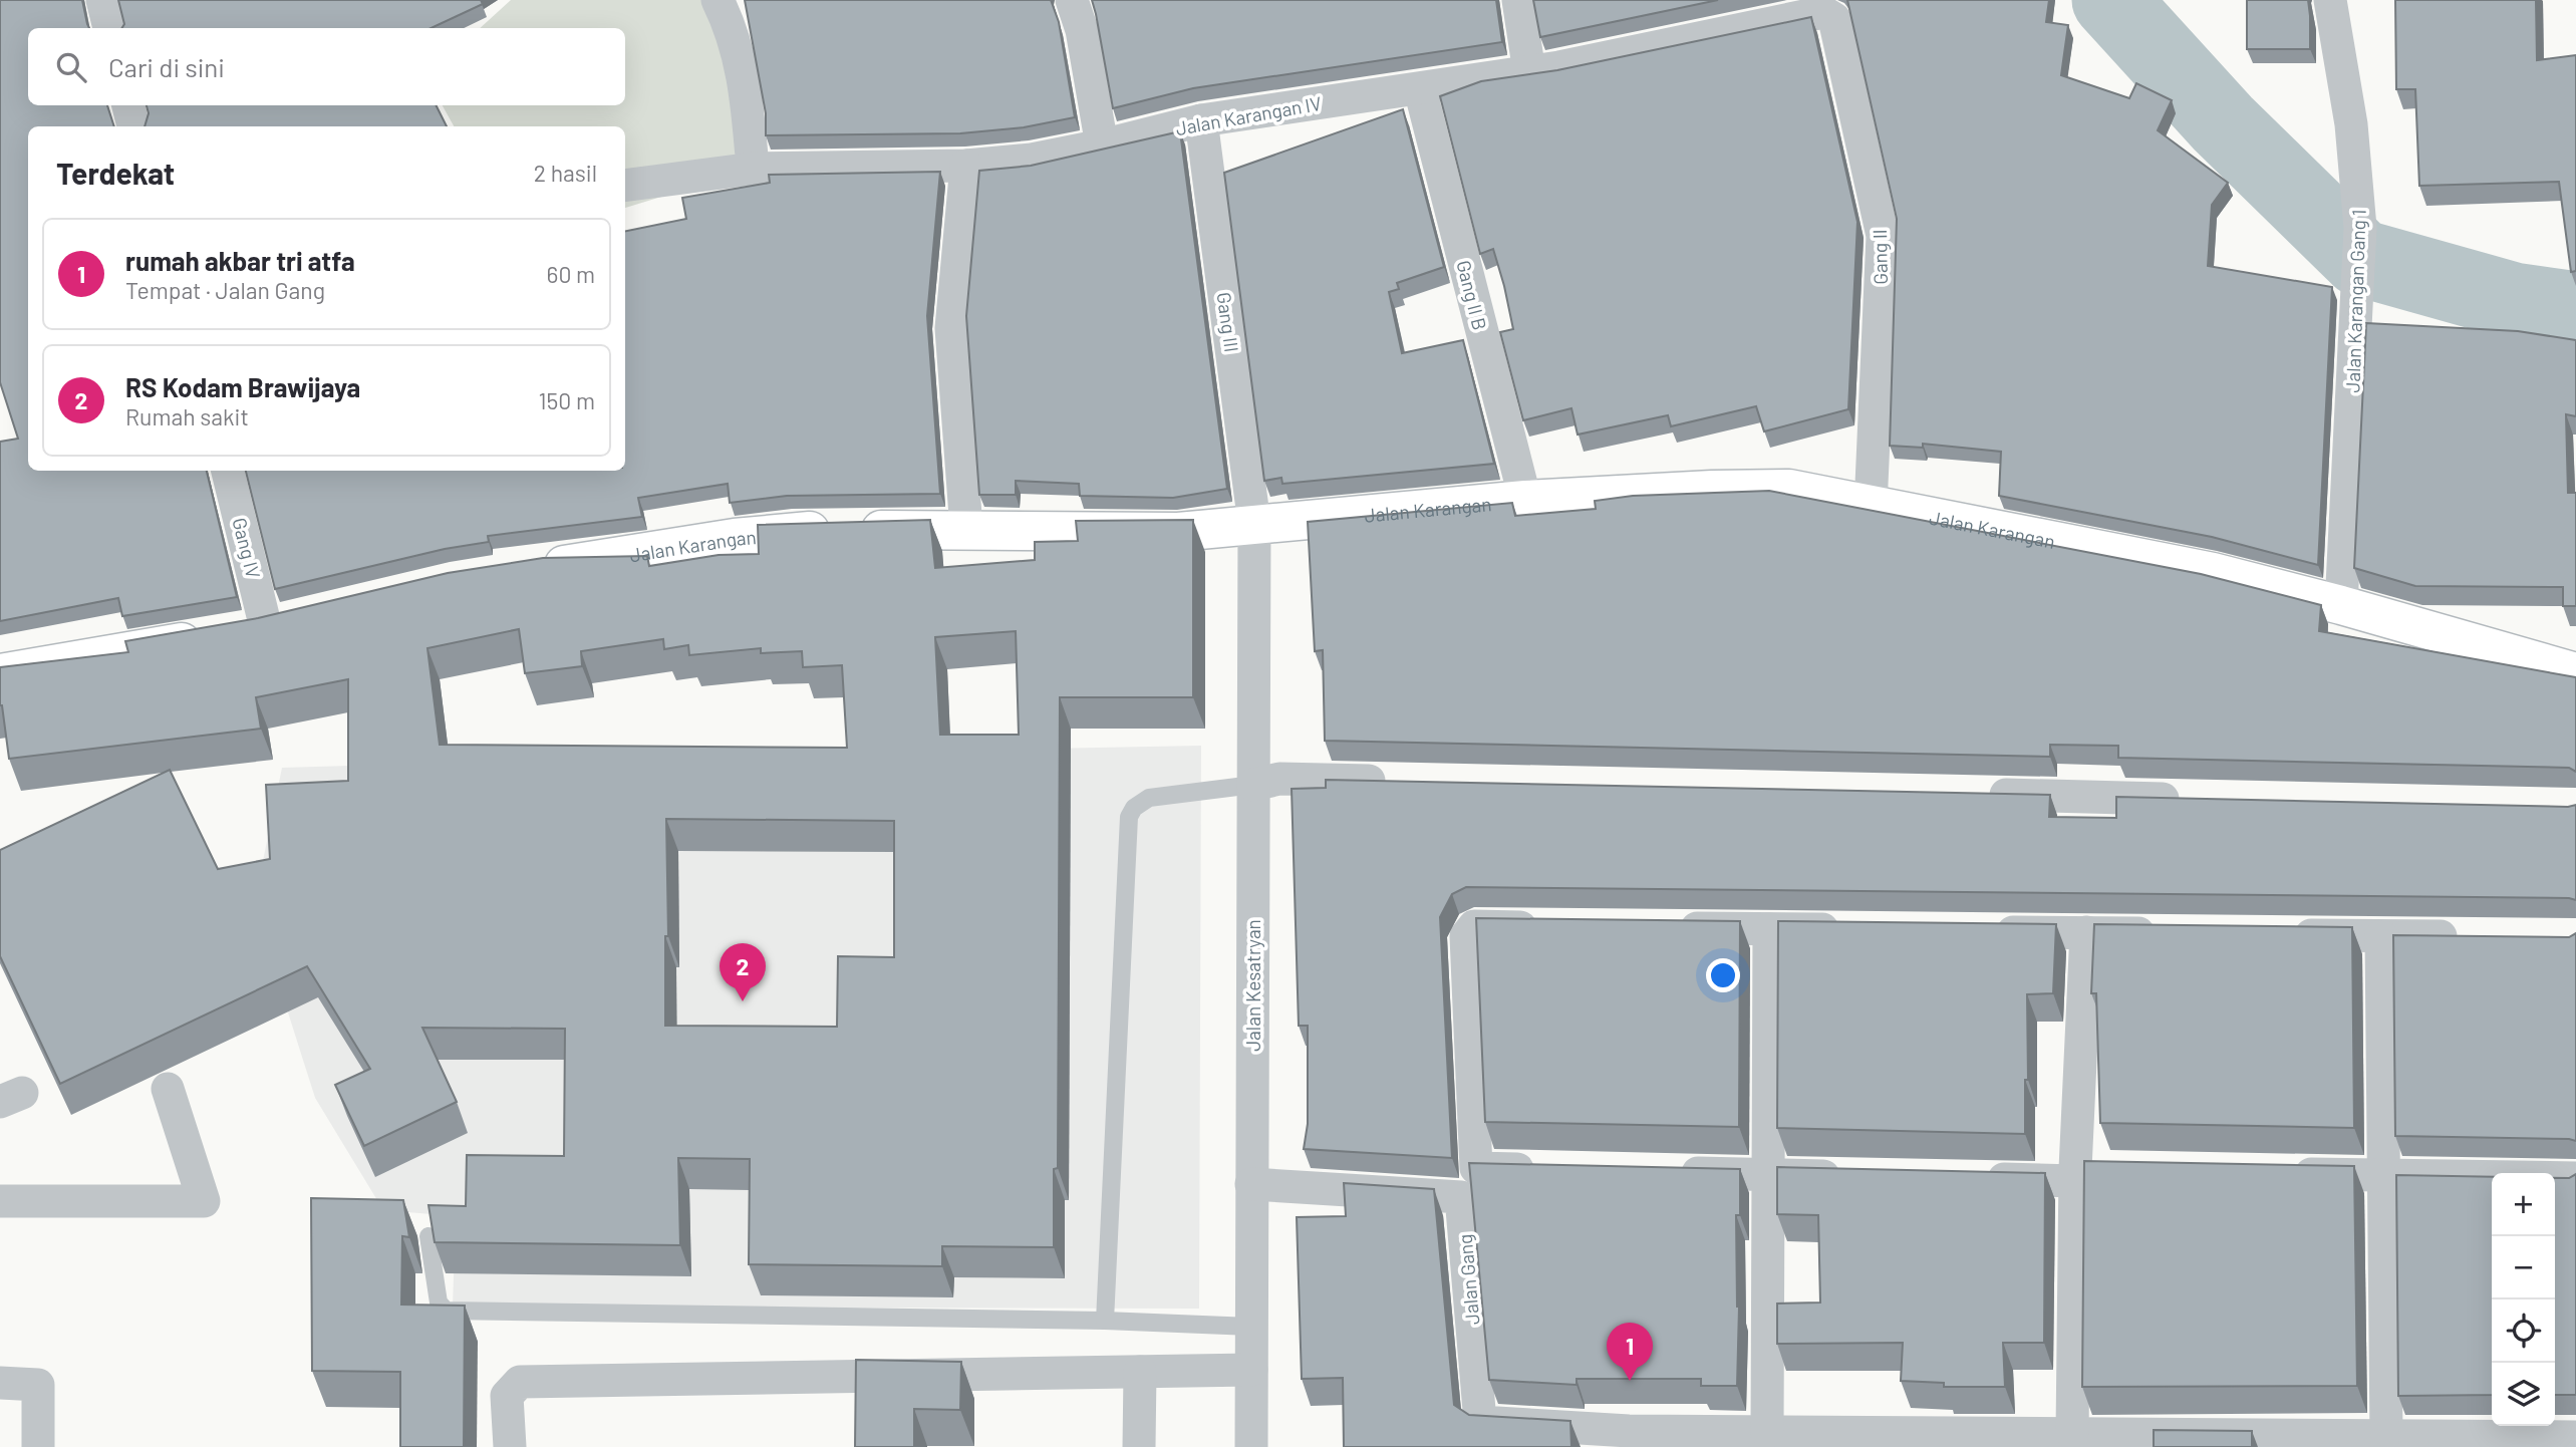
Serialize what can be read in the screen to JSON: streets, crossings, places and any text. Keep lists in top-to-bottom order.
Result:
{
  "streets": {
    "street": [
      "Jalan Karangan IV",
      "Gang II",
      "Gang II B",
      "Jalan Karangan Gang 1",
      "Gang III",
      "Jalan Karangan",
      "Gang IV",
      "Jalan Kesatryan",
      "Jalan Gang"
    ]
  },
  "crossings": [
    ["Jalan Karangan IV", "Gang II"],
    ["Jalan Karangan IV", "Gang II B"],
    ["Jalan Karangan IV", "Gang III"],
    ["Gang II", "Jalan Karangan"],
    ["Gang II B", "Jalan Karangan"],
    ["Jalan Karangan Gang 1", "Jalan Karangan"],
    ["Gang III", "Jalan Karangan"],
    ["Gang III", "Jalan Kesatryan"],
    ["Jalan Karangan", "Jalan Kesatryan"],
    ["Jalan Kesatryan", "Jalan Gang"]
  ],
  "page": {
    "search": "Cari di sini",
    "heading": ["Terdekat", "2 hasil"],
    "list": [
      {
        "mark": "1",
        "name": "rumah akbar tri atfa",
        "note": "Tempat · Jalan Gang",
        "value": "60 m"
      },
      {
        "mark": "2",
        "name": "RS Kodam Brawijaya",
        "note": "Rumah sakit",
        "value": "150 m"
      }
    ],
    "pins": ["2", "1"],
    "map_buttons": ["+", "−"]
  }
}
